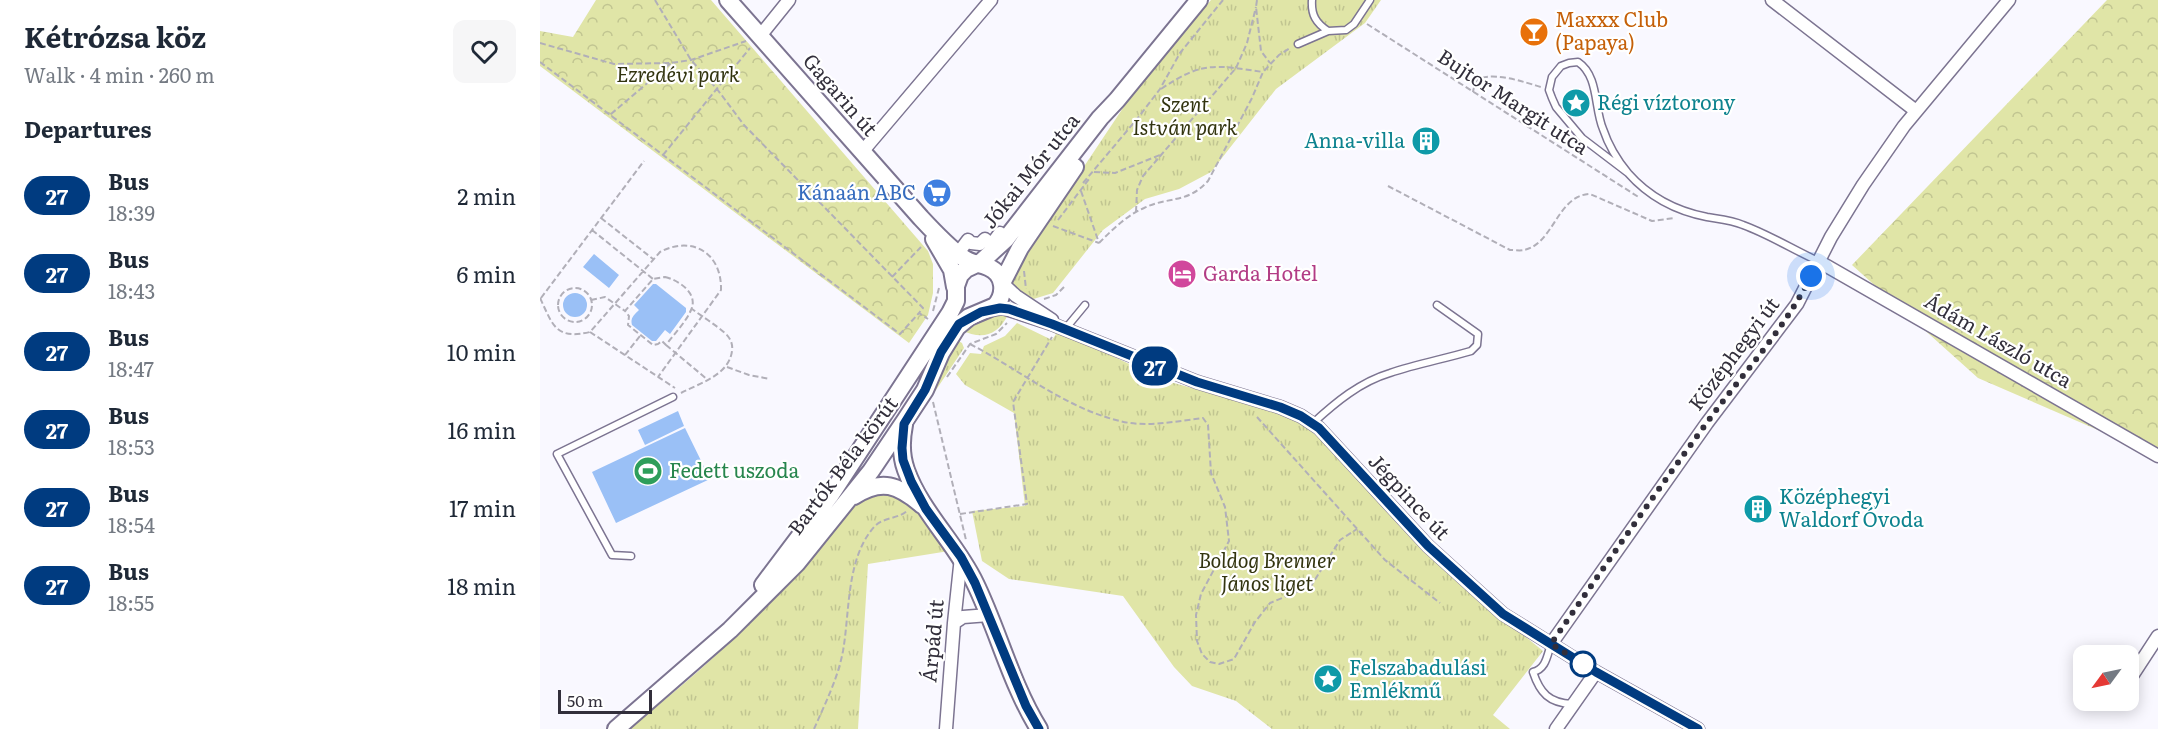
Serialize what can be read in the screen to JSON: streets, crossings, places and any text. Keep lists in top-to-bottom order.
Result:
{
  "streets": {
    "street": [
      "Gagarin út",
      "Jókai Mór utca",
      "Ádám László utca",
      "Középhegyi út",
      "Bartók Béla körút",
      "Jégpince út",
      "Árpád út"
    ],
    "path": ["Bujtor Margit utca"]
  },
  "crossings": [
    ["Gagarin út", "Jókai Mór utca"],
    ["Gagarin út", "Bartók Béla körút"],
    ["Gagarin út", "Jégpince út"],
    ["Jókai Mór utca", "Bartók Béla körút"],
    ["Jókai Mór utca", "Jégpince út"],
    ["Ádám László utca", "Középhegyi út"],
    ["Középhegyi út", "Jégpince út"],
    ["Bartók Béla körút", "Jégpince út"]
  ],
  "parks": ["Ezredévi park", "Szent István park", "Boldog Brenner János liget"],
  "places": {
    "bar": ["Maxxx Club (Papaya)"],
    "place": ["Régi víztorony", "Felszabadulási Emlékmű"],
    "building": ["Anna-villa", "Középhegyi Waldorf Óvoda"],
    "supermarket": ["Kánaán ABC"],
    "hotel": ["Garda Hotel"],
    "sports": ["Fedett uszoda"]
  },
  "lines": ["bus line 27"],
  "scale_bar": "50 m",
  "north": "bottom left",
  "page": {
    "heading": [
      ["Kétrózsa köz", "Walk · 4 min · 260 m"],
      "Departures"
    ],
    "on_map": "27",
    "list": [
      {
        "mark": "27",
        "name": "Bus",
        "note": "18:39",
        "value": "2 min"
      },
      {
        "mark": "27",
        "name": "Bus",
        "note": "18:43",
        "value": "6 min"
      },
      {
        "mark": "27",
        "name": "Bus",
        "note": "18:47",
        "value": "10 min"
      },
      {
        "mark": "27",
        "name": "Bus",
        "note": "18:53",
        "value": "16 min"
      },
      {
        "mark": "27",
        "name": "Bus",
        "note": "18:54",
        "value": "17 min"
      },
      {
        "mark": "27",
        "name": "Bus",
        "note": "18:55",
        "value": "18 min"
      }
    ],
    "scale": "50 m"
  }
}
